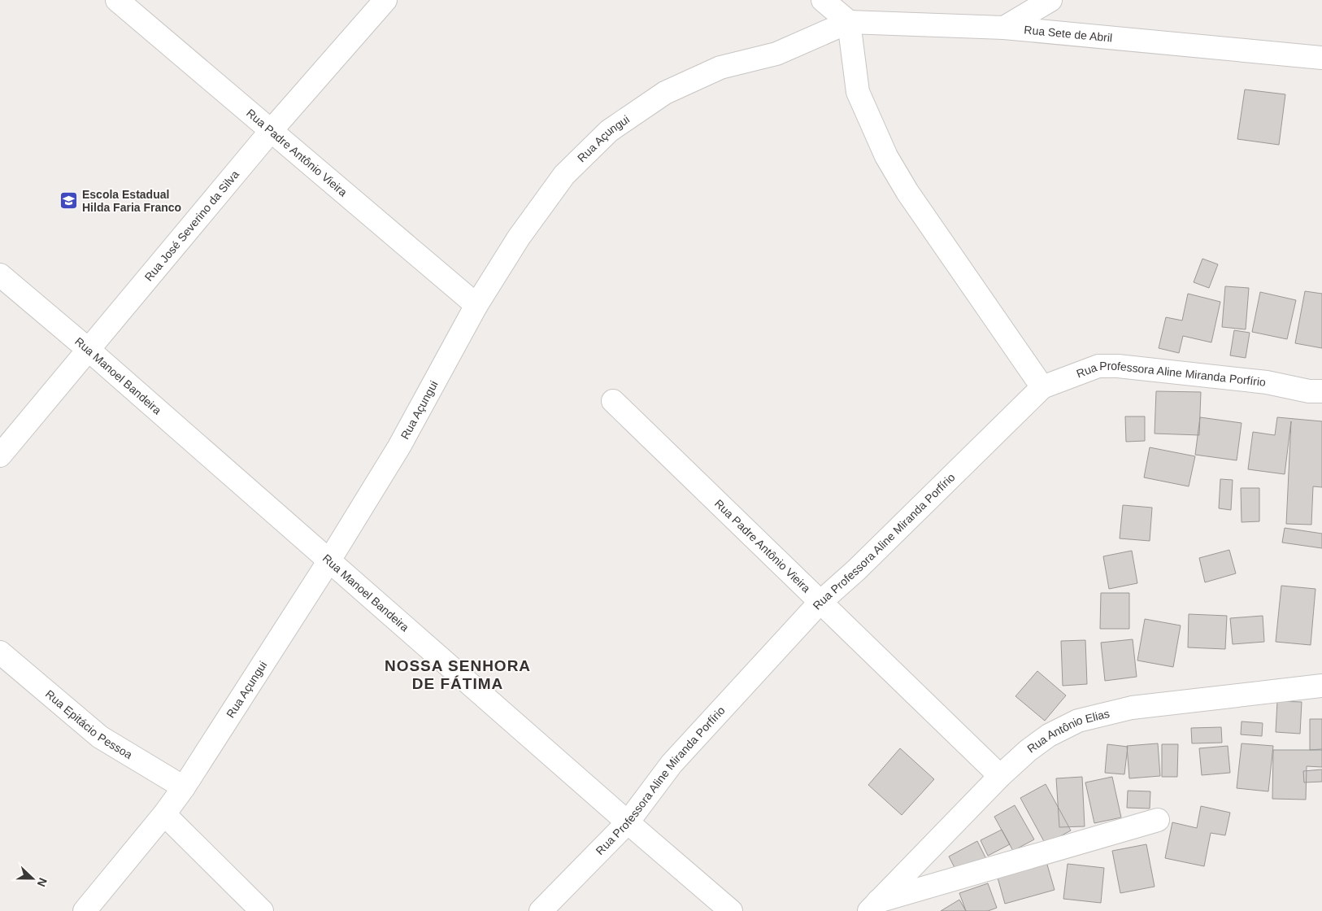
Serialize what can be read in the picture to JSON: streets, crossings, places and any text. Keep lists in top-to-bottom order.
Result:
{
  "streets": {
    "street": [
      "Rua Sete de Abril",
      "Rua Açungui",
      "Rua Padre Antônio Vieira",
      "Rua José Severino da Silva",
      "Rua Manoel Bandeira",
      "Rua Professora Aline Miranda Porfírio",
      "Rua Epitácio Pessoa",
      "Rua Antônio Elias"
    ]
  },
  "crossings": [
    ["Rua Sete de Abril", "Rua Açungui"],
    ["Rua Açungui", "Rua Padre Antônio Vieira"],
    ["Rua Açungui", "Rua Manoel Bandeira"],
    ["Rua Açungui", "Rua Epitácio Pessoa"],
    ["Rua Padre Antônio Vieira", "Rua José Severino da Silva"],
    ["Rua Padre Antônio Vieira", "Rua Professora Aline Miranda Porfírio"],
    ["Rua Padre Antônio Vieira", "Rua Antônio Elias"],
    ["Rua José Severino da Silva", "Rua Manoel Bandeira"],
    ["Rua Manoel Bandeira", "Rua Professora Aline Miranda Porfírio"]
  ],
  "districts": ["NOSSA SENHORA DE FÁTIMA"],
  "places": {
    "school or university": ["Escola Estadual Hilda Faria Franco"]
  },
  "north": "right"
}
